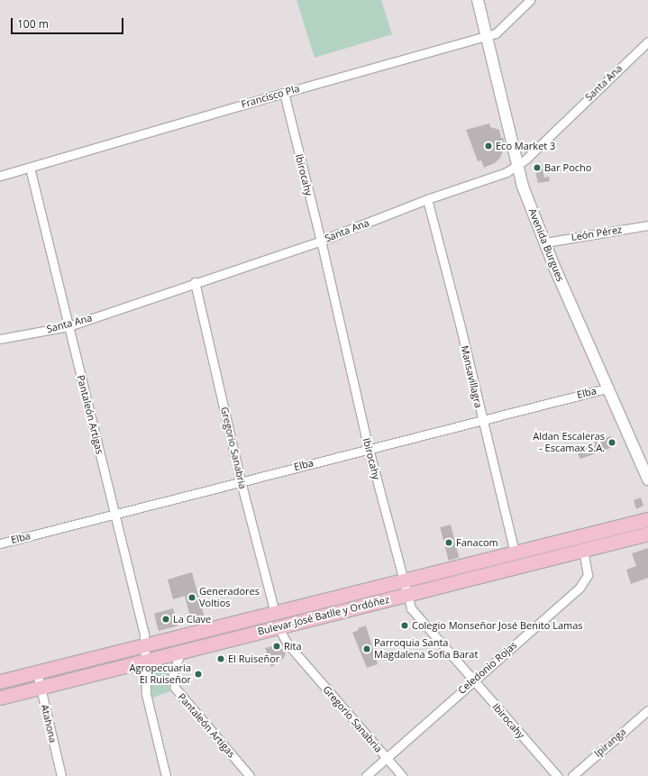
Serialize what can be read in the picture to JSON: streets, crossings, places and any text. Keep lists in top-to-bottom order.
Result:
{
  "streets": {
    "main road": ["Bulevar José Batlle y Ordóñez"],
    "street": [
      "Santa Ana",
      "Francisco Pla",
      "Ibirocahy",
      "León Pérez",
      "Avenida Burgues",
      "Mansavillagra",
      "Elba",
      "Pantaleón Artigas",
      "Gregorio Sanabria",
      "Celedonio Rojas",
      "Atahona",
      "Ipiranga"
    ]
  },
  "crossings": [
    ["Santa Ana", "Ibirocahy"],
    ["Santa Ana", "Avenida Burgues"],
    ["Santa Ana", "Mansavillagra"],
    ["Santa Ana", "Pantaleón Artigas"],
    ["Santa Ana", "Gregorio Sanabria"],
    ["Francisco Pla", "Ibirocahy"],
    ["Francisco Pla", "Avenida Burgues"],
    ["Francisco Pla", "Pantaleón Artigas"],
    ["Ibirocahy", "Elba"],
    ["Ibirocahy", "Bulevar José Batlle y Ordóñez"],
    ["Ibirocahy", "Celedonio Rojas"],
    ["León Pérez", "Avenida Burgues"],
    ["Avenida Burgues", "Elba"],
    ["Mansavillagra", "Elba"],
    ["Mansavillagra", "Bulevar José Batlle y Ordóñez"],
    ["Elba", "Pantaleón Artigas"],
    ["Elba", "Gregorio Sanabria"],
    ["Pantaleón Artigas", "Bulevar José Batlle y Ordóñez"],
    ["Gregorio Sanabria", "Bulevar José Batlle y Ordóñez"],
    ["Gregorio Sanabria", "Celedonio Rojas"],
    ["Bulevar José Batlle y Ordóñez", "Celedonio Rojas"],
    ["Bulevar José Batlle y Ordóñez", "Atahona"]
  ],
  "places": [
    "Eco Market 3",
    "Bar Pocho",
    "Aldan Escaleras - Escamax S.A.",
    "Fanacom",
    "Generadores Voltios",
    "La Clave",
    "Colegio Monseñor José Benito Lamas",
    "Rita",
    "Parroquia Santa Magdalena Sofía Barat",
    "El Ruiseñor",
    "Agropecuaria El Ruiseñor"
  ],
  "scale_bar": "100 m"
}
